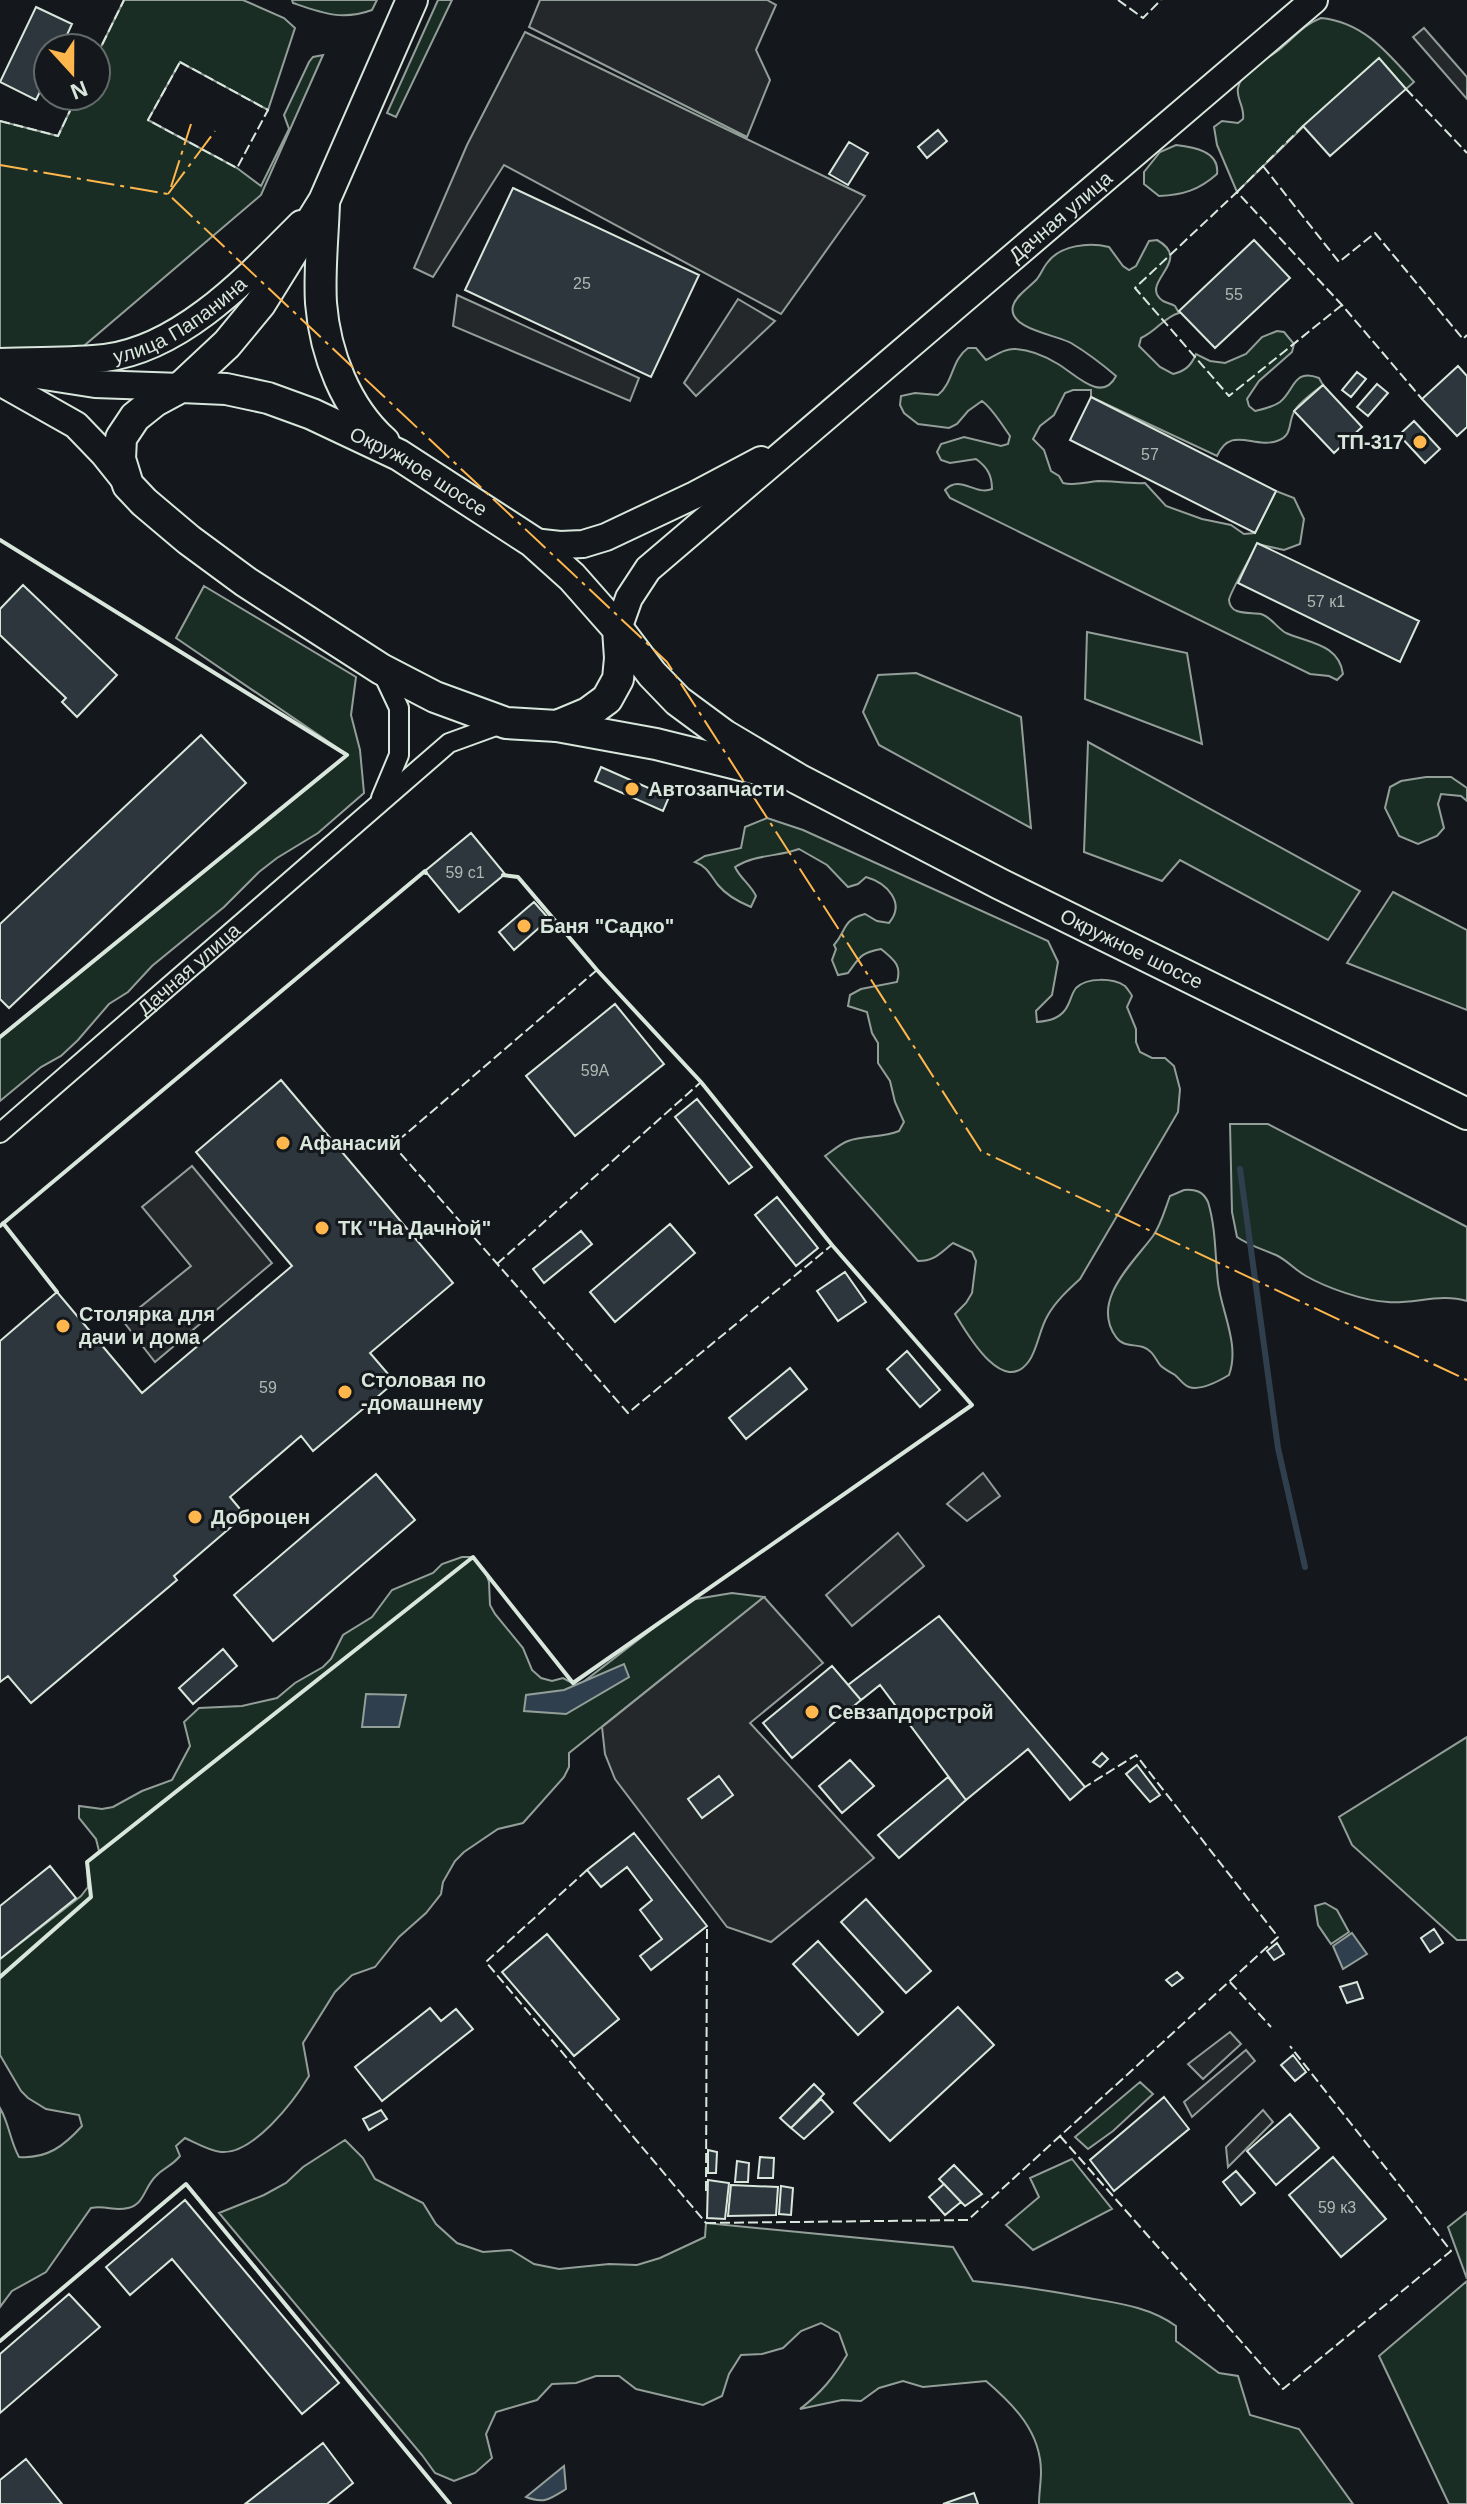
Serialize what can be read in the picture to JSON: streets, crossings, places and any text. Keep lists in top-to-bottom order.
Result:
{
  "streets": {
    "main road": ["улица Папанина", "Окружное шоссе"],
    "street": ["Дачная улица"]
  },
  "crossings": [
    ["Дачная улица", "Окружное шоссе"],
    ["улица Папанина", "Окружное шоссе"]
  ],
  "places": [
    "ТП-317",
    "Автозапчасти",
    "Баня \"Садко\"",
    "Афанасий",
    "ТК \"На Дачной\"",
    "Столярка для дачи и дома",
    "Столовая по -домашнему",
    "Доброцен",
    "Севзапдорстрой"
  ],
  "house_numbers": [
    "25",
    "55",
    "57",
    "57 к1",
    "59 с1",
    "59А",
    "59",
    "59 к3"
  ],
  "north": "bottom"
}
